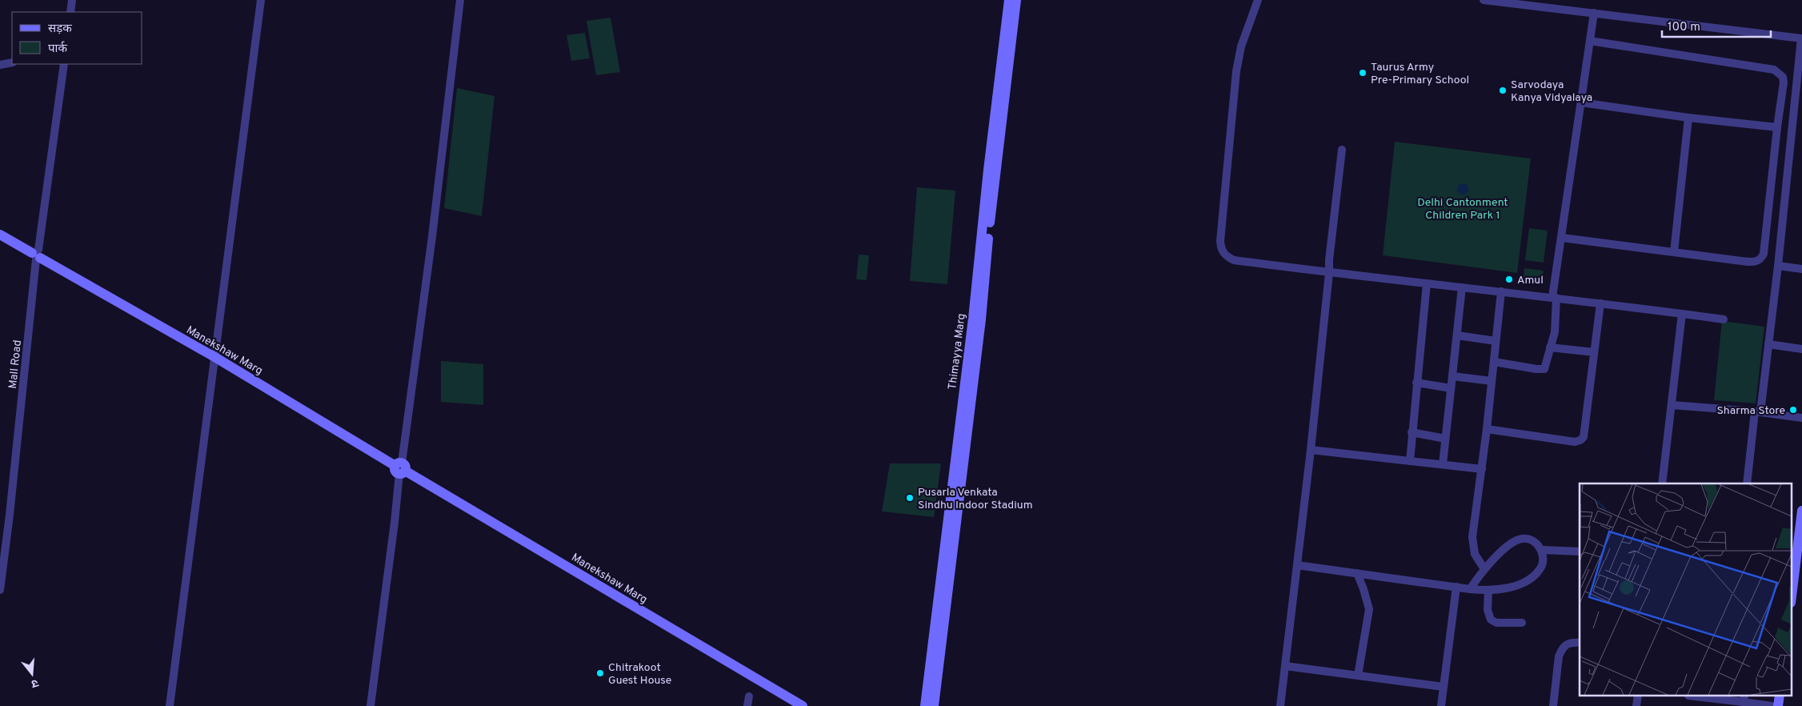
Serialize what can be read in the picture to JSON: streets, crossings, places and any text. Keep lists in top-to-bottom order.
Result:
{
  "streets": {
    "street": ["Manekshaw Marg", "Thimayya Marg", "Mall Road"]
  },
  "crossings": [
    ["Manekshaw Marg", "Mall Road"]
  ],
  "parks": ["Delhi Cantonment Children Park 1"],
  "places": [
    "Taurus Army Pre-Primary School",
    "Sarvodaya Kanya Vidyalaya",
    "Amul",
    "Sharma Store",
    "Pusarla Venkata Sindhu Indoor Stadium",
    "Chitrakoot Guest House"
  ],
  "legend": ["सड़क", "पार्क"],
  "scale_bar": "100 m",
  "north": "bottom"
}
